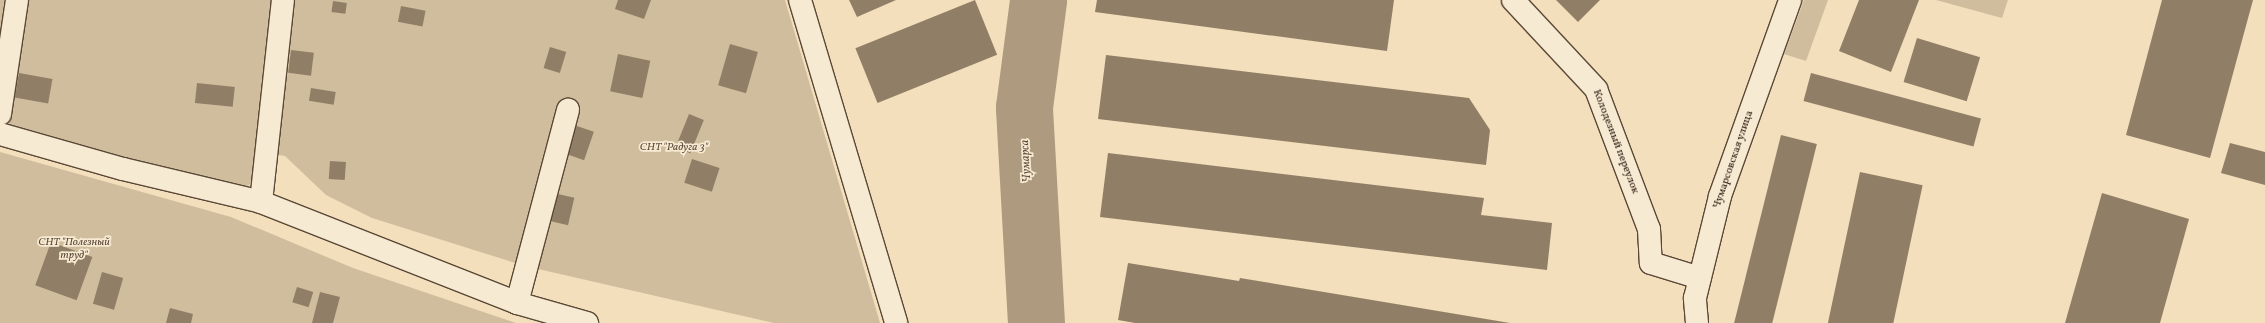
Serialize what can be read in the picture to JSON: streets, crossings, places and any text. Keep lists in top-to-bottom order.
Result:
{
  "streets": {
    "street": ["Колодезный переулок", "Чумарсовская улица"]
  },
  "crossings": [
    ["Колодезный переулок", "Чумарсовская улица"]
  ],
  "water": ["Чумарса"],
  "parks": ["СНТ \"Радуга 3\"", "СНТ \"Полезный труд\""]
}
